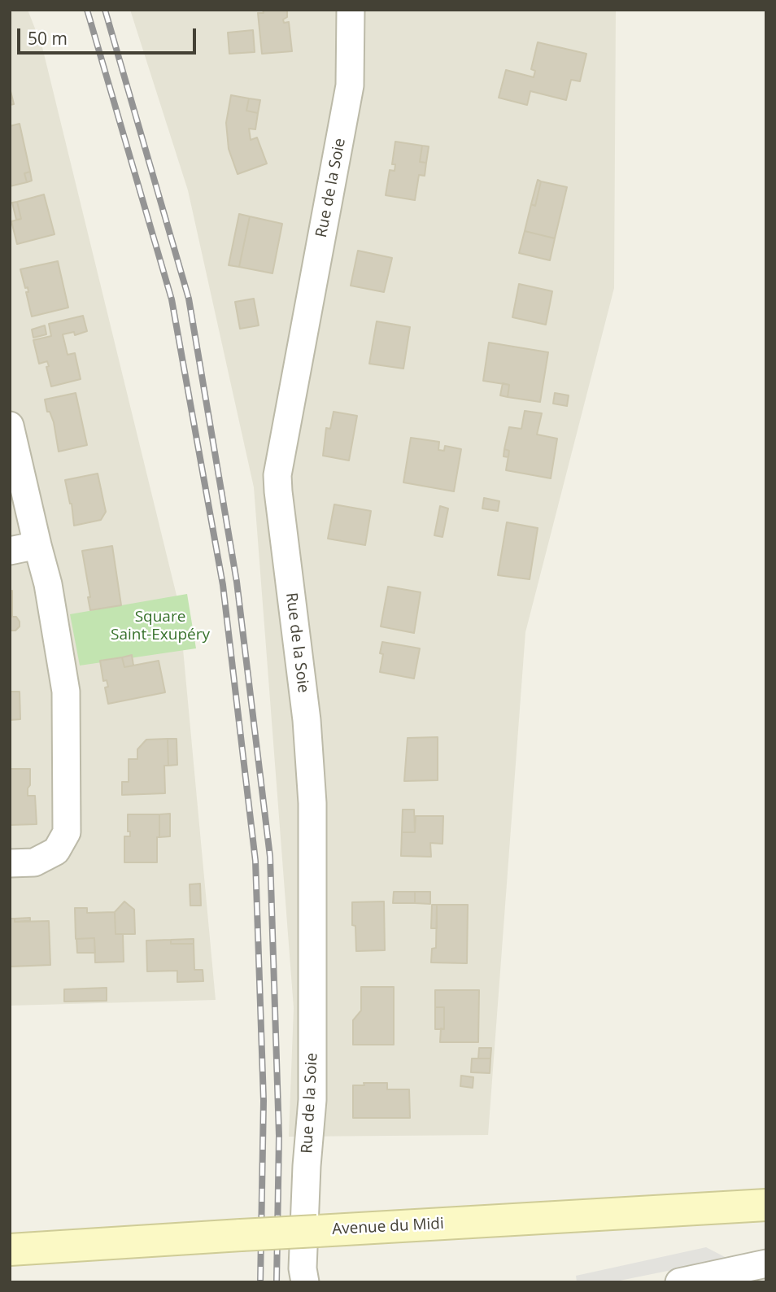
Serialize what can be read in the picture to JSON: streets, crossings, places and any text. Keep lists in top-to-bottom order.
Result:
{
  "streets": {
    "main road": ["Avenue du Midi"],
    "street": ["Rue de la Soie"]
  },
  "parks": ["Square Saint-Exupéry"],
  "scale_bar": "50 m"
}
